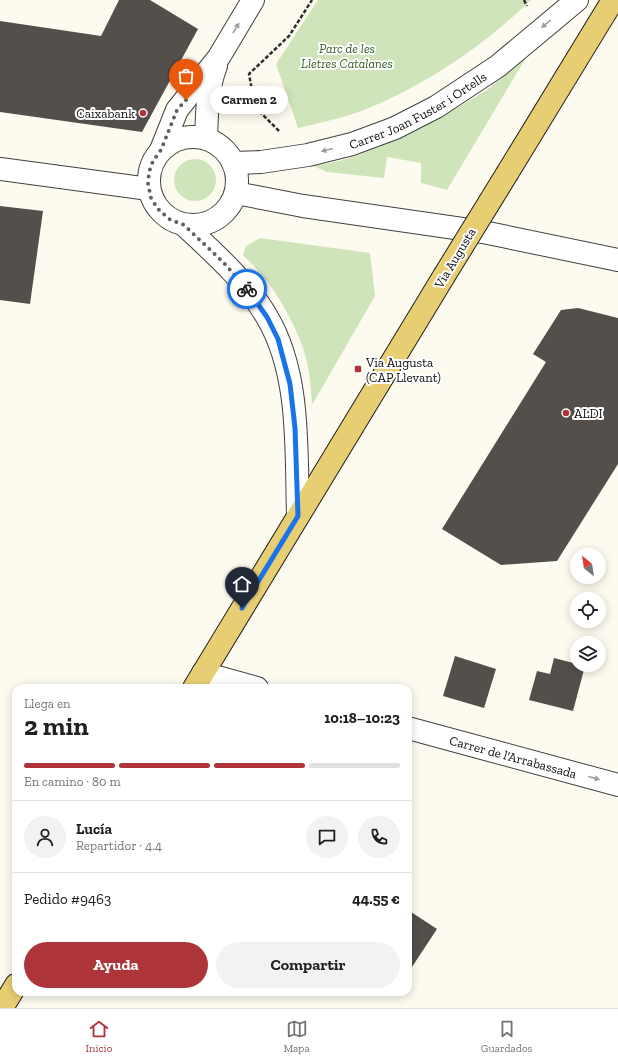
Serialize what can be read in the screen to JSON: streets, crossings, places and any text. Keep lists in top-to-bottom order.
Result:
{
  "streets": {
    "main road": ["Via Augusta"],
    "street": ["Carrer Joan Fuster i Ortells", "Carrer de l'Arrabassada"]
  },
  "one_way": ["Carrer Joan Fuster i Ortells", "Carrer de l'Arrabassada"],
  "parks": ["Parc de les Lletres Catalanes"],
  "places": {
    "other": ["Carmen 2", "Caixabank", "ALDI"],
    "transit": ["Via Augusta (CAP Llevant)"]
  },
  "north": "top left",
  "page": {
    "bubble": "Carmen 2",
    "heading": ["2 min", "Llega en", "10:18–10:23"],
    "panel": [
      "Lucía",
      "Repartidor · 4.4",
      "Pedido #9463",
      "44.55 €"
    ],
    "bar": "En camino · 80 m",
    "buttons": ["Ayuda", "Compartir"],
    "tabs": ["Inicio", "Mapa", "Guardados"]
  }
}
